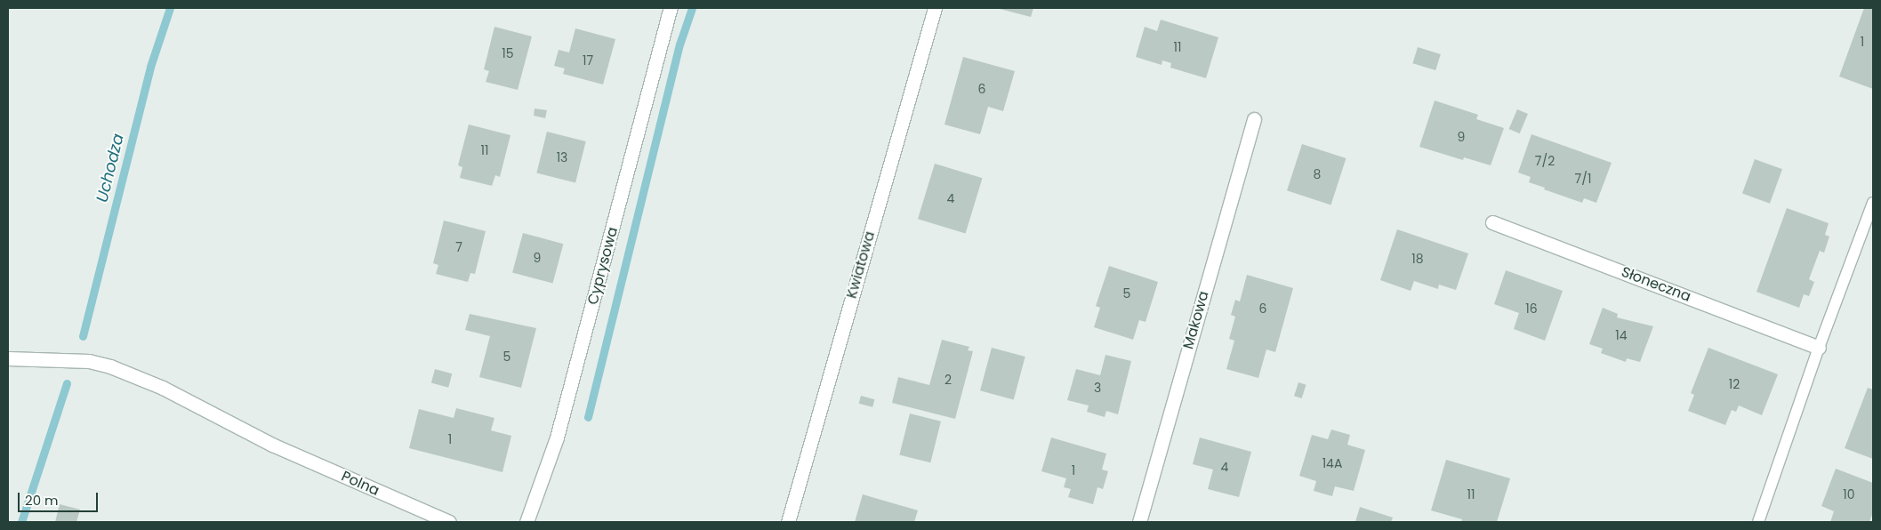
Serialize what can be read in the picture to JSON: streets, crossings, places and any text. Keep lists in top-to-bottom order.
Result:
{
  "streets": {
    "street": [
      "Kwiatowa",
      "Cyprysowa",
      "Słoneczna",
      "Makowa",
      "Polna"
    ]
  },
  "water": ["Uchodza"],
  "house_numbers": [
    "1",
    "11",
    "15",
    "17",
    "6",
    "9",
    "11",
    "13",
    "7/2",
    "8",
    "7/1",
    "4",
    "7",
    "9",
    "18",
    "5",
    "6",
    "16",
    "14",
    "5",
    "2",
    "12",
    "3",
    "1",
    "14A",
    "4",
    "1",
    "11",
    "10"
  ],
  "scale_bar": "20 m"
}
